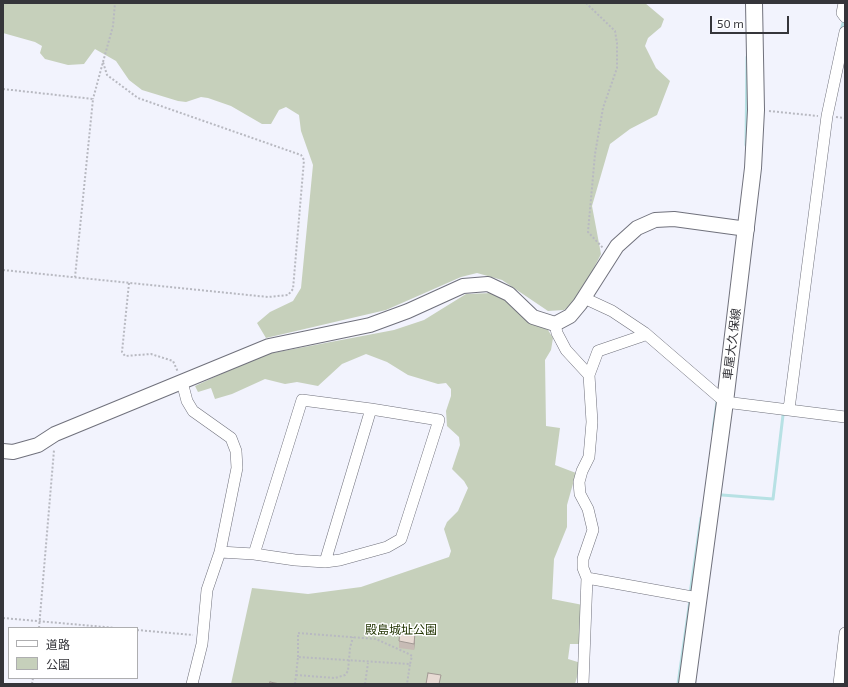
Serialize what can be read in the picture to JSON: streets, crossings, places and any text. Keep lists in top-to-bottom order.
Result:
{
  "streets": {
    "main road": ["車屋大久保線"]
  },
  "parks": ["殿島城址公園"],
  "legend": ["道路", "公園"],
  "scale_bar": "50 m"
}
